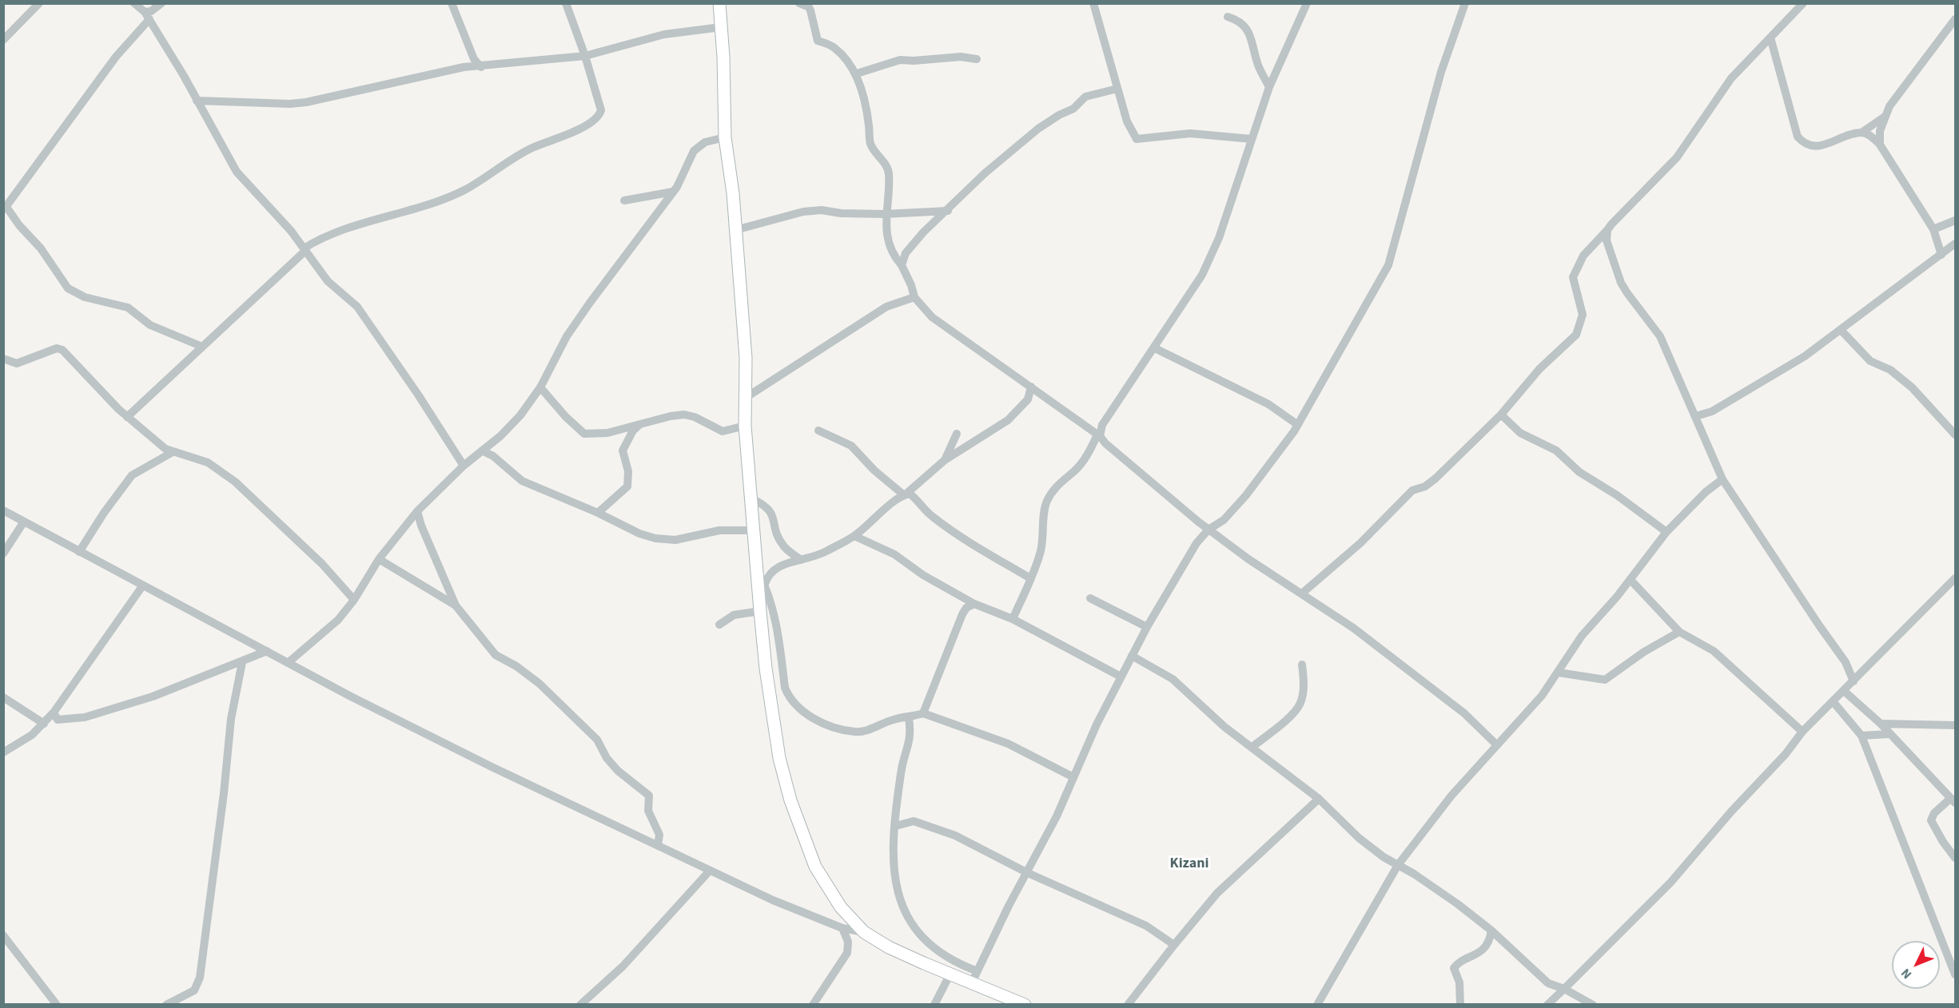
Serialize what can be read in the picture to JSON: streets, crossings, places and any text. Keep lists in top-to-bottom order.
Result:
{
  "districts": ["Kizani"],
  "north": "bottom left"
}
